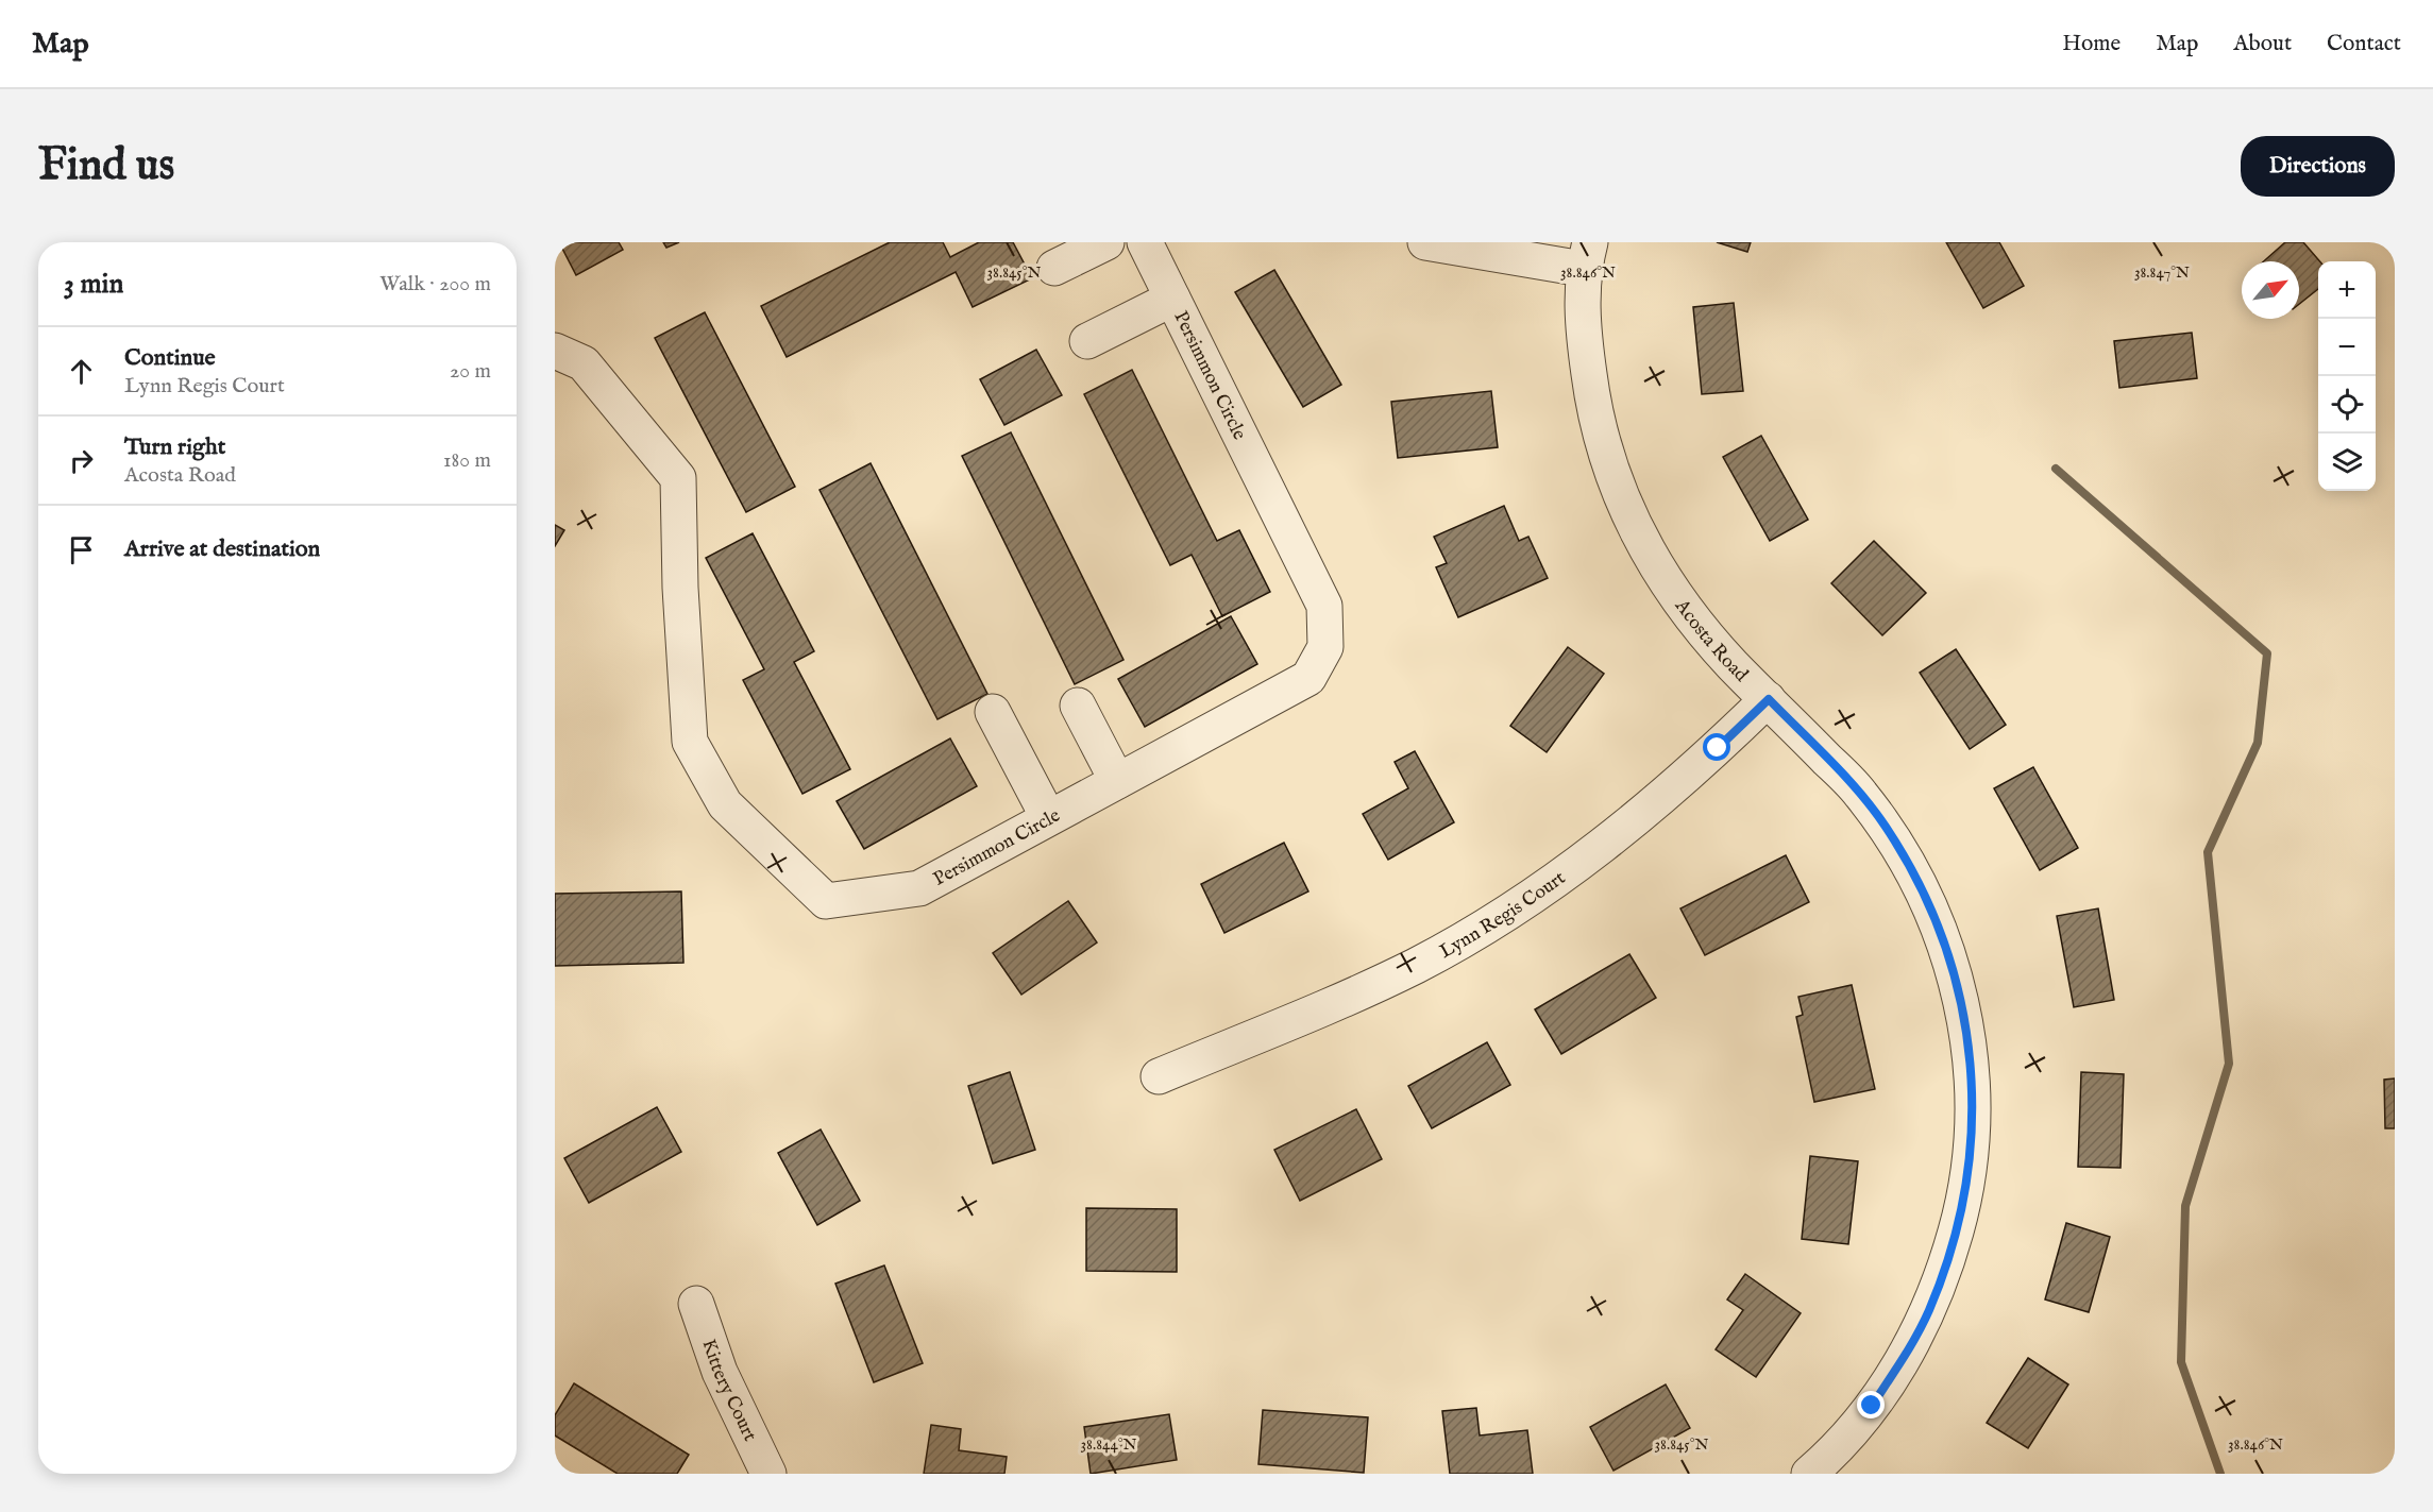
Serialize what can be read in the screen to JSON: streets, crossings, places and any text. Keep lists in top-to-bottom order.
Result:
{
  "streets": {
    "street": [
      "Persimmon Circle",
      "Acosta Road",
      "Lynn Regis Court",
      "Kittery Court"
    ]
  },
  "crossings": [
    ["Acosta Road", "Lynn Regis Court"]
  ],
  "north": "top right",
  "page": {
    "header": "Map",
    "nav": [
      "Home",
      "Map",
      "About",
      "Contact"
    ],
    "buttons": "Directions",
    "title": "Find us",
    "heading": ["3 min", "Walk · 200 m"],
    "map_buttons": ["+", "−"],
    "list": [
      ["Continue", "Lynn Regis Court", "20 m"],
      ["Turn right", "Acosta Road", "180 m"],
      "Arrive at destination"
    ]
  },
  "coordinates": [
    "38.845°N",
    "38.846°N",
    "38.847°N",
    "38.844°N"
  ]
}
